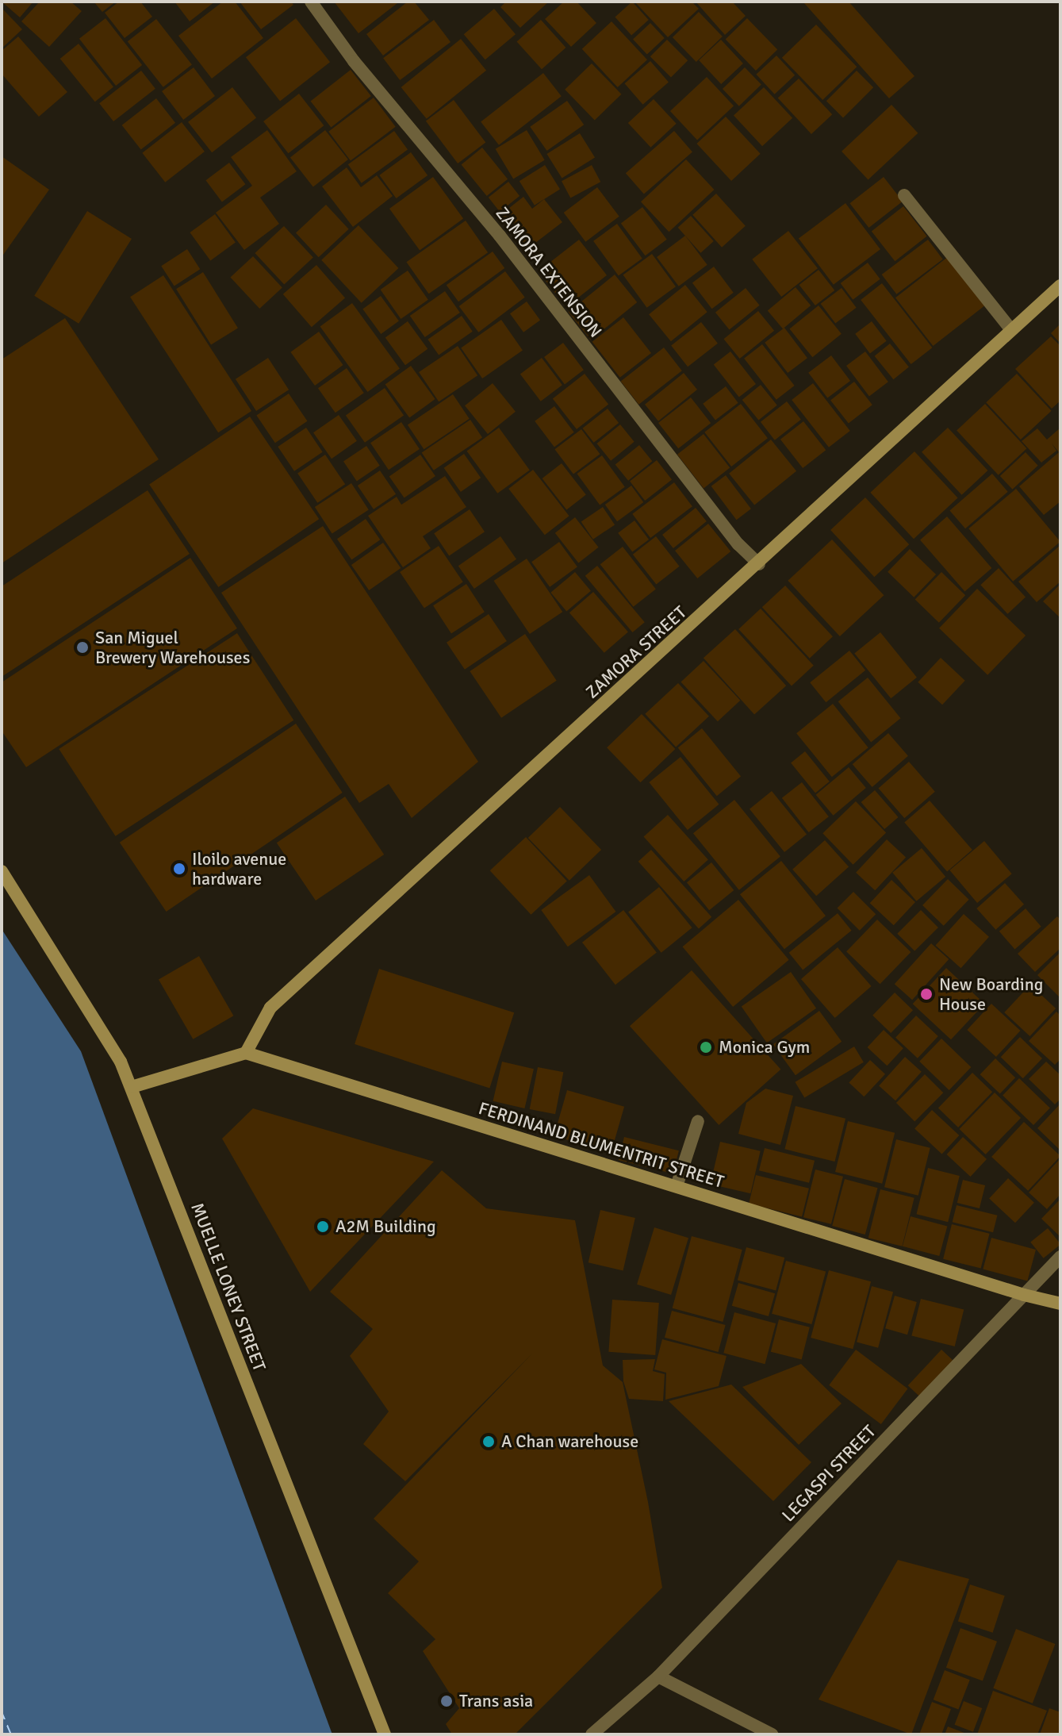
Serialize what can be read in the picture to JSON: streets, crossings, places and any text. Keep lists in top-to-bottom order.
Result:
{
  "streets": {
    "street": [
      "ZAMORA EXTENSION",
      "ZAMORA STREET",
      "FERDINAND BLUMENTRIT STREET",
      "MUELLE LONEY STREET",
      "LEGASPI STREET"
    ]
  },
  "crossings": [
    ["ZAMORA EXTENSION", "ZAMORA STREET"],
    ["ZAMORA STREET", "FERDINAND BLUMENTRIT STREET"],
    ["FERDINAND BLUMENTRIT STREET", "LEGASPI STREET"]
  ],
  "places": [
    "San Miguel Brewery Warehouses",
    "Iloilo avenue hardware",
    "New Boarding House",
    "Monica Gym",
    "A2M Building",
    "A Chan warehouse",
    "Trans asia"
  ]
}
